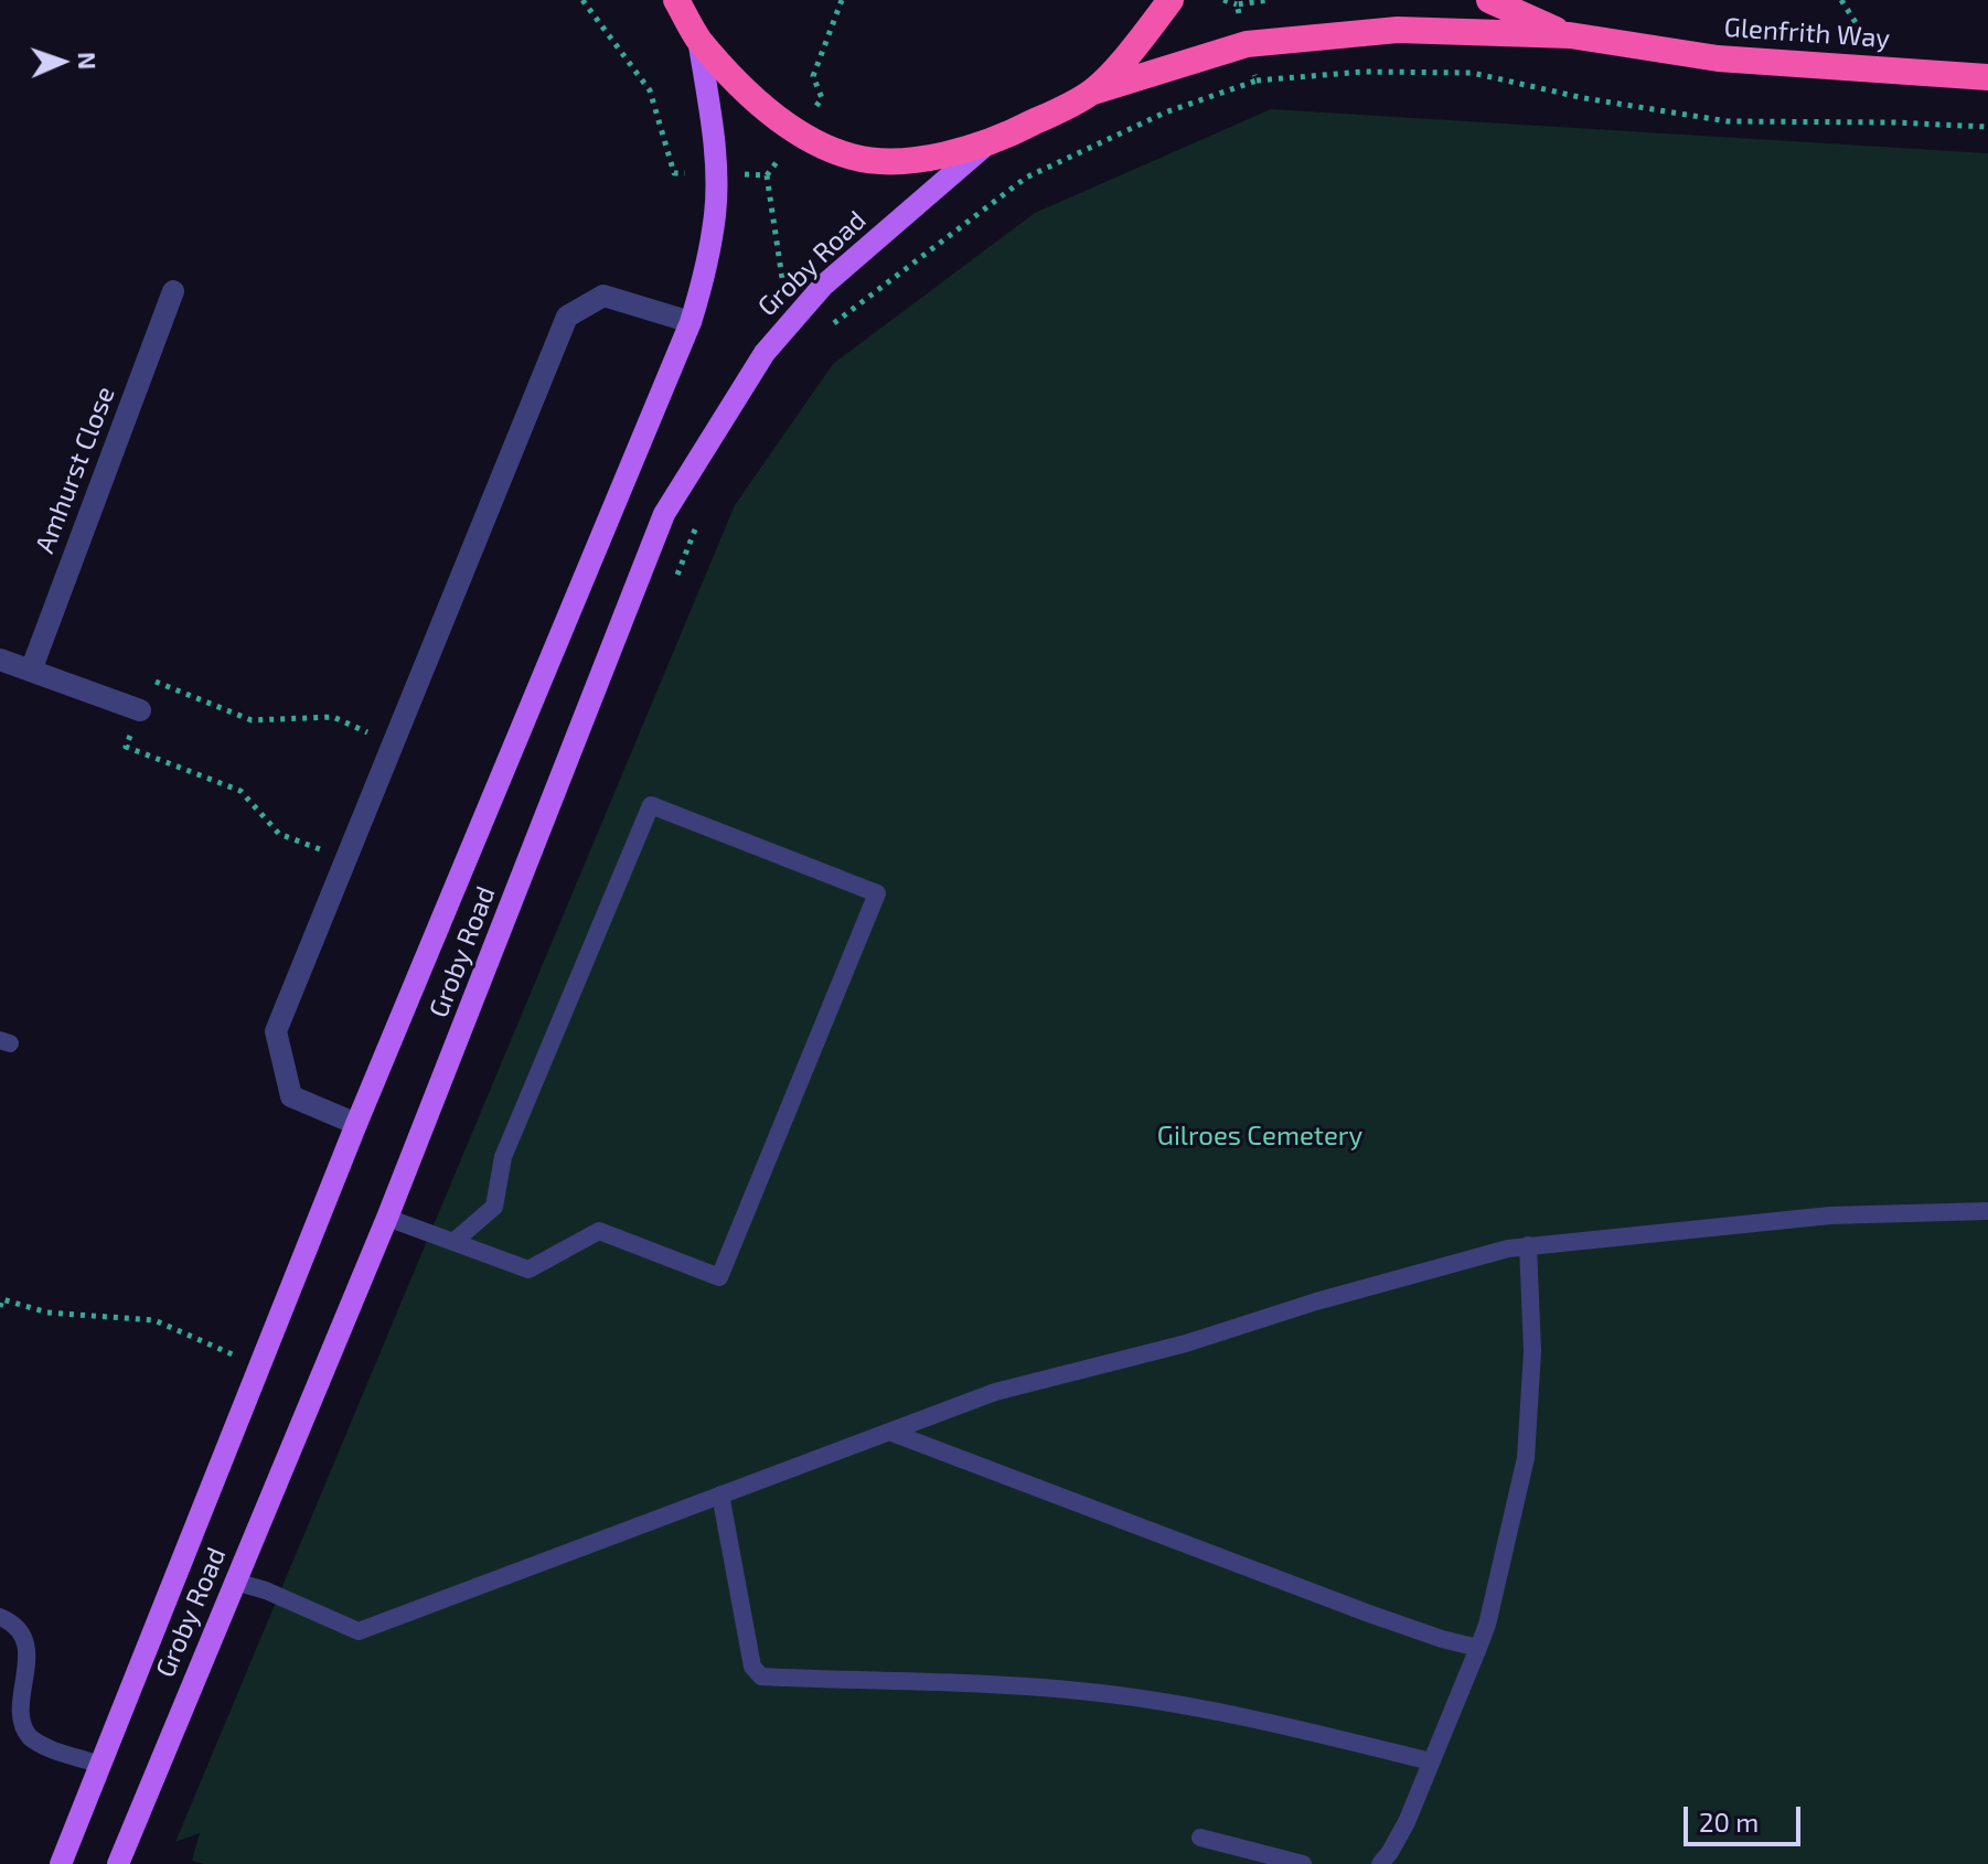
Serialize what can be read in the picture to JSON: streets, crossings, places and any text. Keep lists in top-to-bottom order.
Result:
{
  "streets": {
    "highway": ["Glenfrith Way"],
    "main road": ["Groby Road"],
    "street": ["Amhurst Close"]
  },
  "parks": ["Gilroes Cemetery"],
  "scale_bar": "20 m",
  "north": "right"
}
